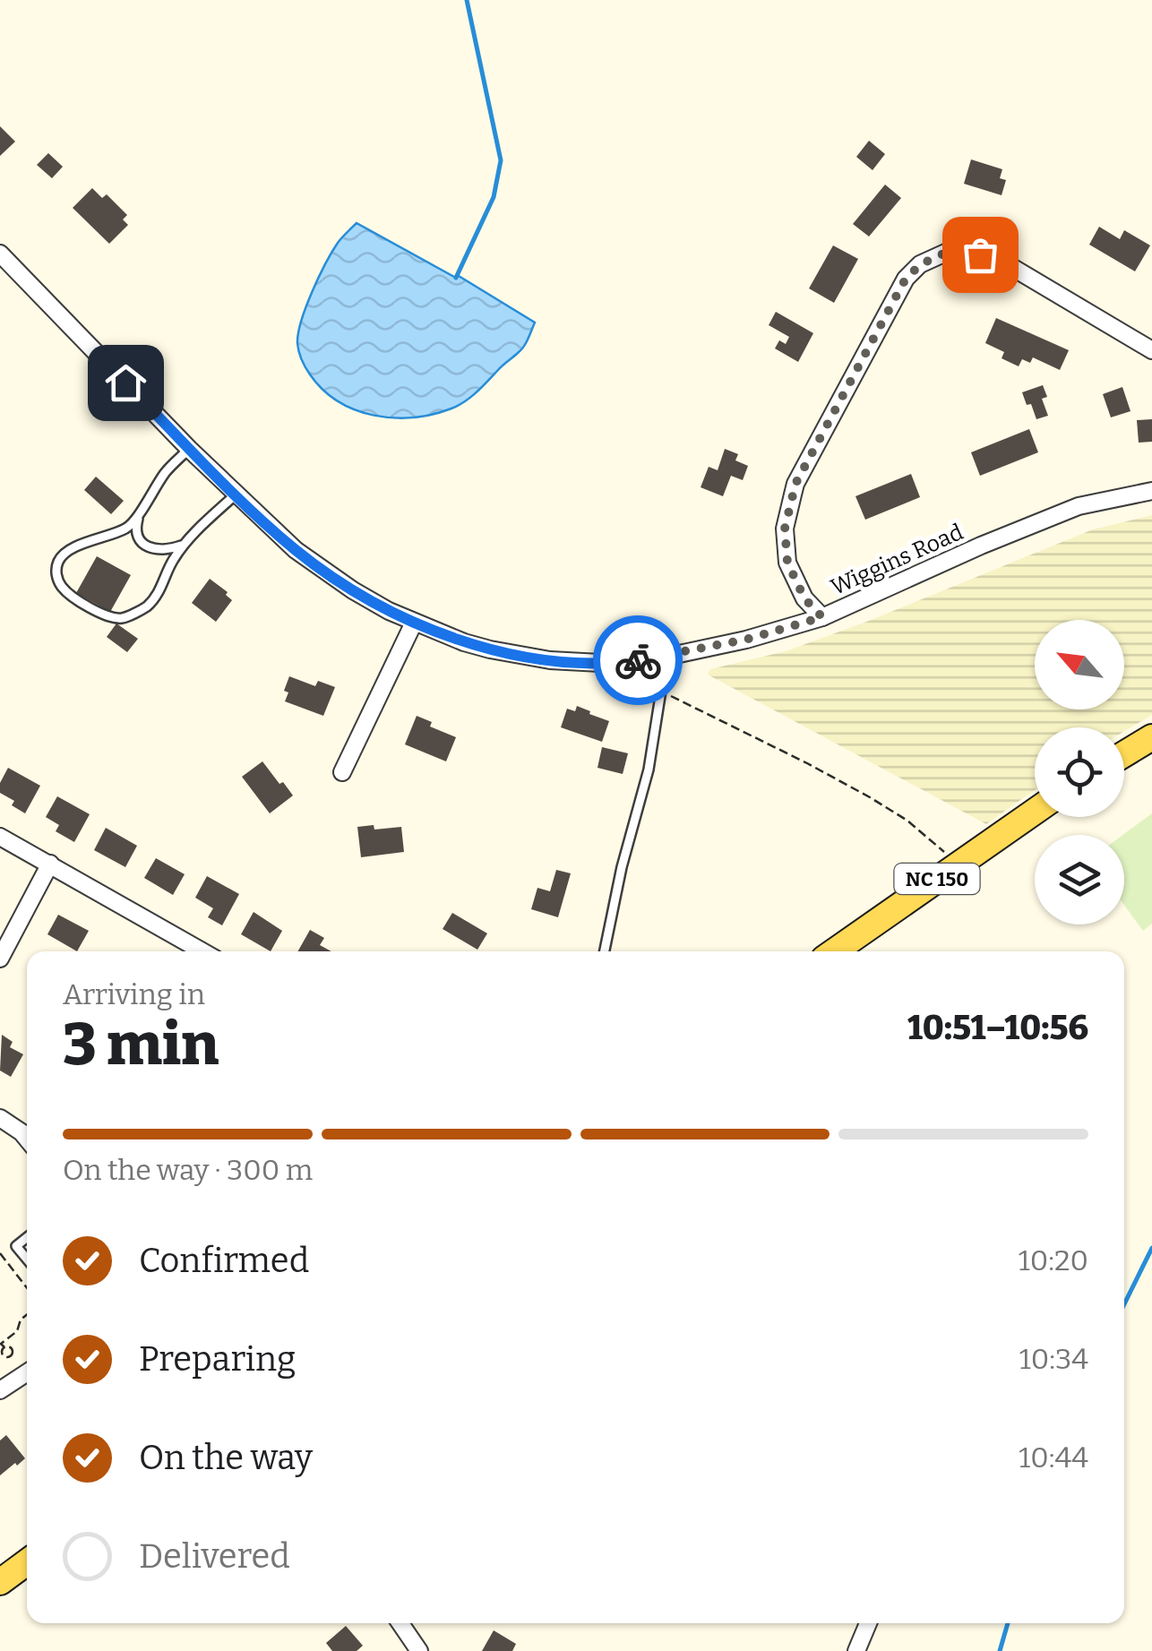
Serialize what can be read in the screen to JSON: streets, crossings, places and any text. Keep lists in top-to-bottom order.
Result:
{
  "streets": {
    "main road": ["NC 150"],
    "street": ["Wiggins Road"]
  },
  "north": "top left",
  "page": {
    "heading": ["3 min", "Arriving in", "10:51–10:56"],
    "bar": "On the way · 300 m",
    "list": [
      ["Confirmed", "10:20"],
      ["Preparing", "10:34"],
      ["On the way", "10:44"],
      "Delivered"
    ]
  }
}
